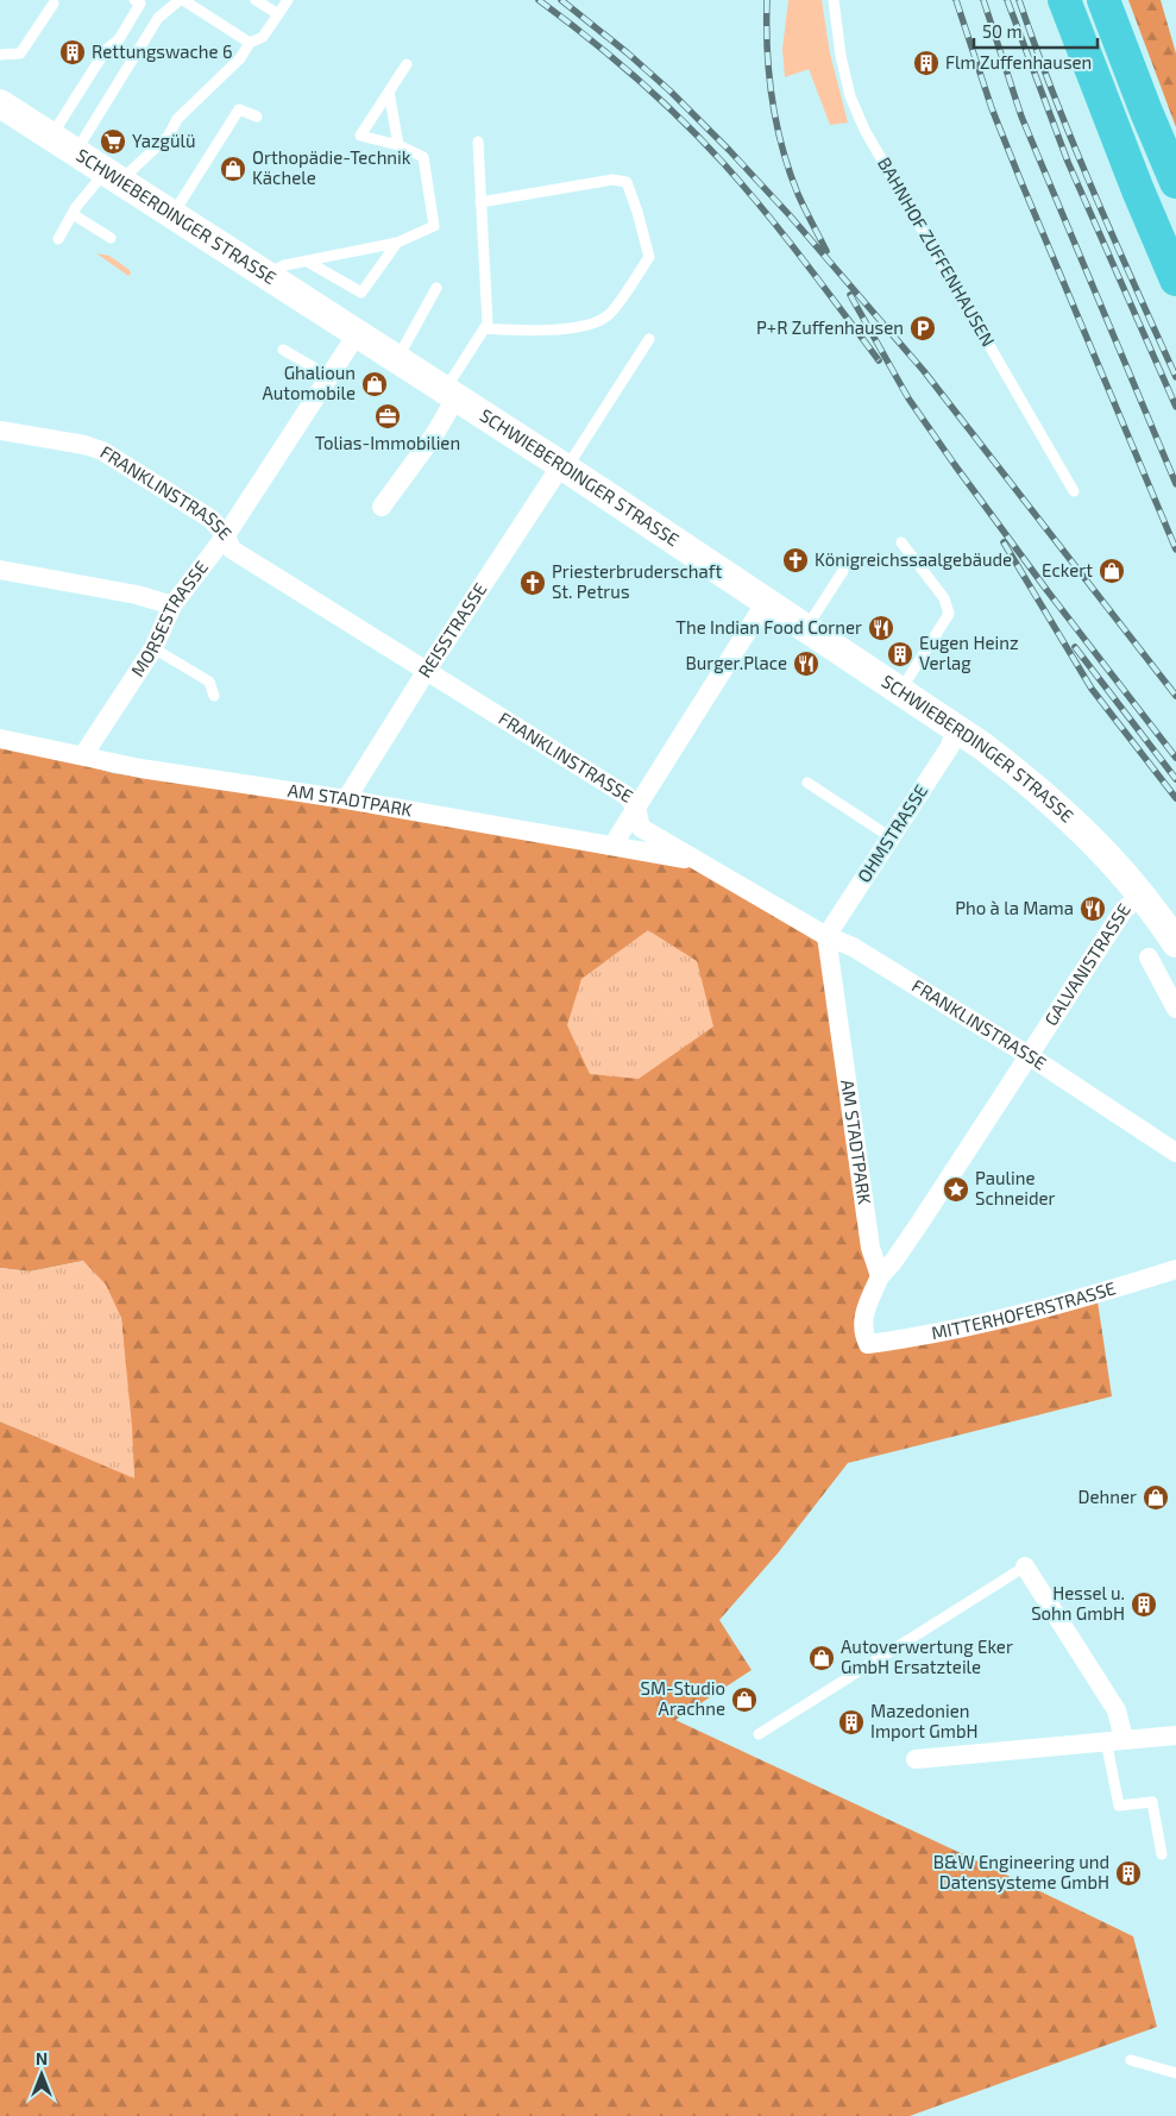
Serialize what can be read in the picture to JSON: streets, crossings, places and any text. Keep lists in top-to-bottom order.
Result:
{
  "streets": {
    "main road": ["SCHWIEBERDINGER STRASSE"],
    "street": [
      "FRANKLINSTRASSE",
      "MORSESTRASSE",
      "REISSTRASSE",
      "AM STADTPARK",
      "OHMSTRASSE",
      "GALVANISTRASSE",
      "MITTERHOFERSTRASSE"
    ],
    "lane": ["BAHNHOF ZUFFENHAUSEN"]
  },
  "crossings": [
    ["SCHWIEBERDINGER STRASSE", "MORSESTRASSE"],
    ["SCHWIEBERDINGER STRASSE", "REISSTRASSE"],
    ["SCHWIEBERDINGER STRASSE", "OHMSTRASSE"],
    ["SCHWIEBERDINGER STRASSE", "GALVANISTRASSE"],
    ["FRANKLINSTRASSE", "MORSESTRASSE"],
    ["FRANKLINSTRASSE", "REISSTRASSE"],
    ["FRANKLINSTRASSE", "AM STADTPARK"],
    ["FRANKLINSTRASSE", "OHMSTRASSE"],
    ["FRANKLINSTRASSE", "GALVANISTRASSE"],
    ["MORSESTRASSE", "AM STADTPARK"],
    ["REISSTRASSE", "AM STADTPARK"],
    ["AM STADTPARK", "OHMSTRASSE"],
    ["AM STADTPARK", "GALVANISTRASSE"],
    ["AM STADTPARK", "MITTERHOFERSTRASSE"],
    ["GALVANISTRASSE", "MITTERHOFERSTRASSE"]
  ],
  "places": {
    "building": [
      "Rettungswache 6",
      "Flm Zuffenhausen",
      "Eugen Heinz Verlag",
      "Hessel u. Sohn GmbH",
      "Mazedonien Import GmbH",
      "B&W Engineering und Datensysteme GmbH"
    ],
    "supermarket": ["Yazgülü"],
    "shop": [
      "Orthopädie-Technik Kächele",
      "Ghalioun Automobile",
      "Eckert",
      "Dehner",
      "Autoverwertung Eker GmbH Ersatzteile",
      "SM-Studio Arachne"
    ],
    "parking": ["P+R Zuffenhausen"],
    "office": ["Tolias-Immobilien"],
    "church": ["Königreichssaalgebäude", "Priesterbruderschaft St. Petrus"],
    "restaurant": ["The Indian Food Corner", "Burger.Place", "Pho à la Mama"],
    "place": ["Pauline Schneider"]
  },
  "scale_bar": "50 m",
  "north": "top"
}
